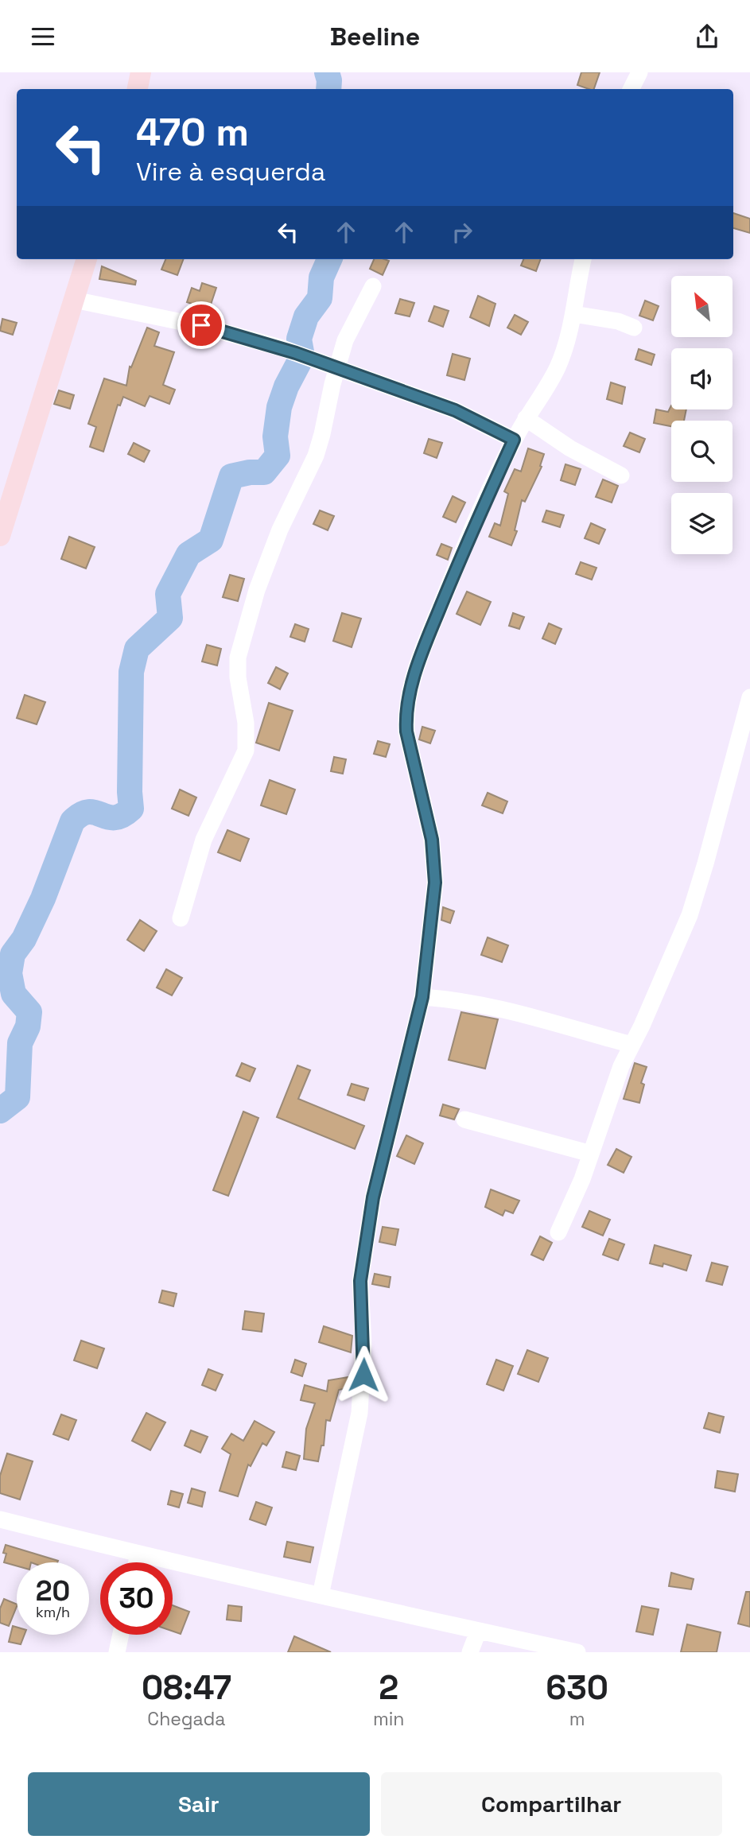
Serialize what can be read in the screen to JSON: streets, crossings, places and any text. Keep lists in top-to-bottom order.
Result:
{
  "north": "top left",
  "page": {
    "header": "Beeline",
    "turn": ["470 m", "Vire à esquerda"],
    "speed": "20 km/h",
    "limit": "30",
    "eta": [
      "08:47",
      "Chegada",
      "2",
      "min",
      "630",
      "m"
    ],
    "buttons": ["Sair", "Compartilhar"]
  }
}
